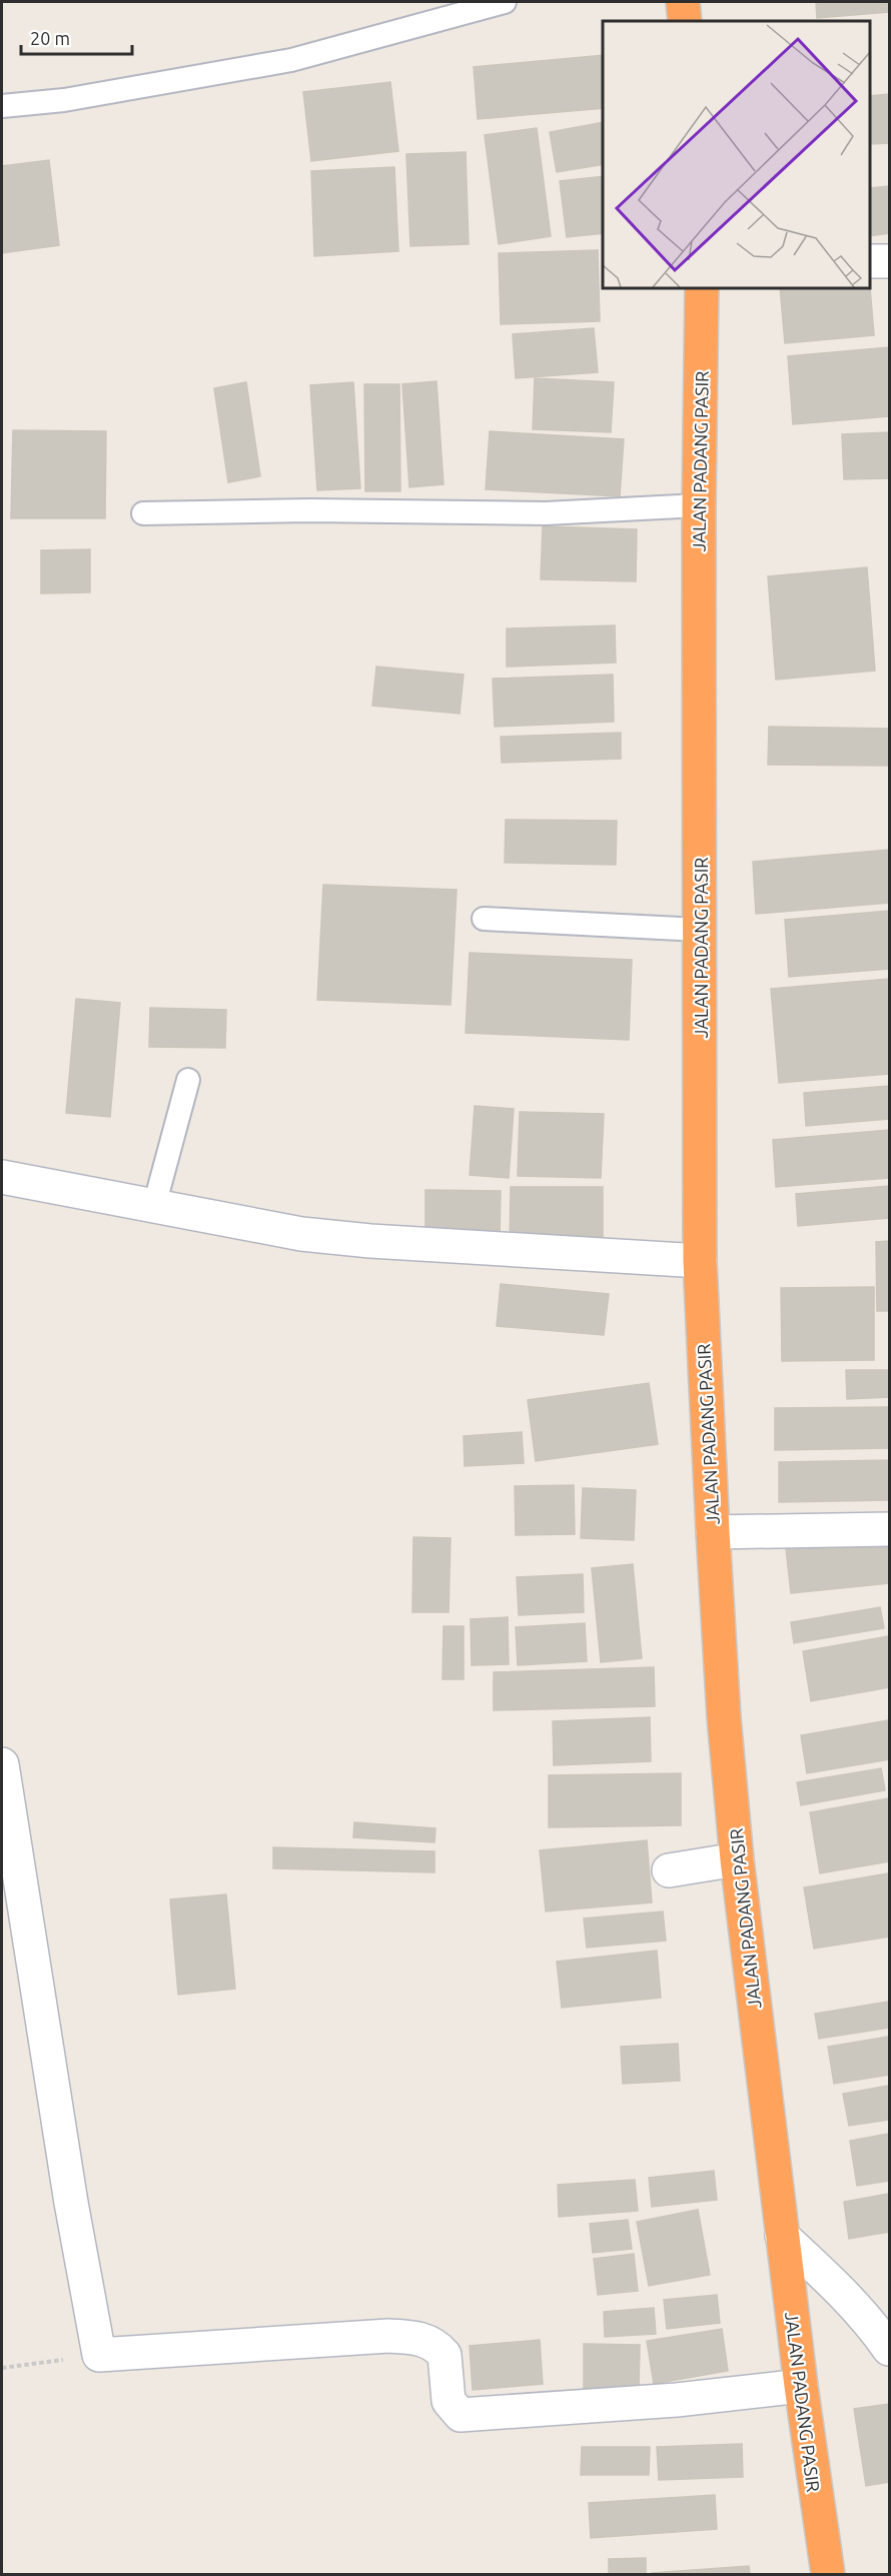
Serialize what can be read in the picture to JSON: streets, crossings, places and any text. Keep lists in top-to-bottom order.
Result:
{
  "streets": {
    "highway": ["JALAN PADANG PASIR"]
  },
  "scale_bar": "20 m"
}
